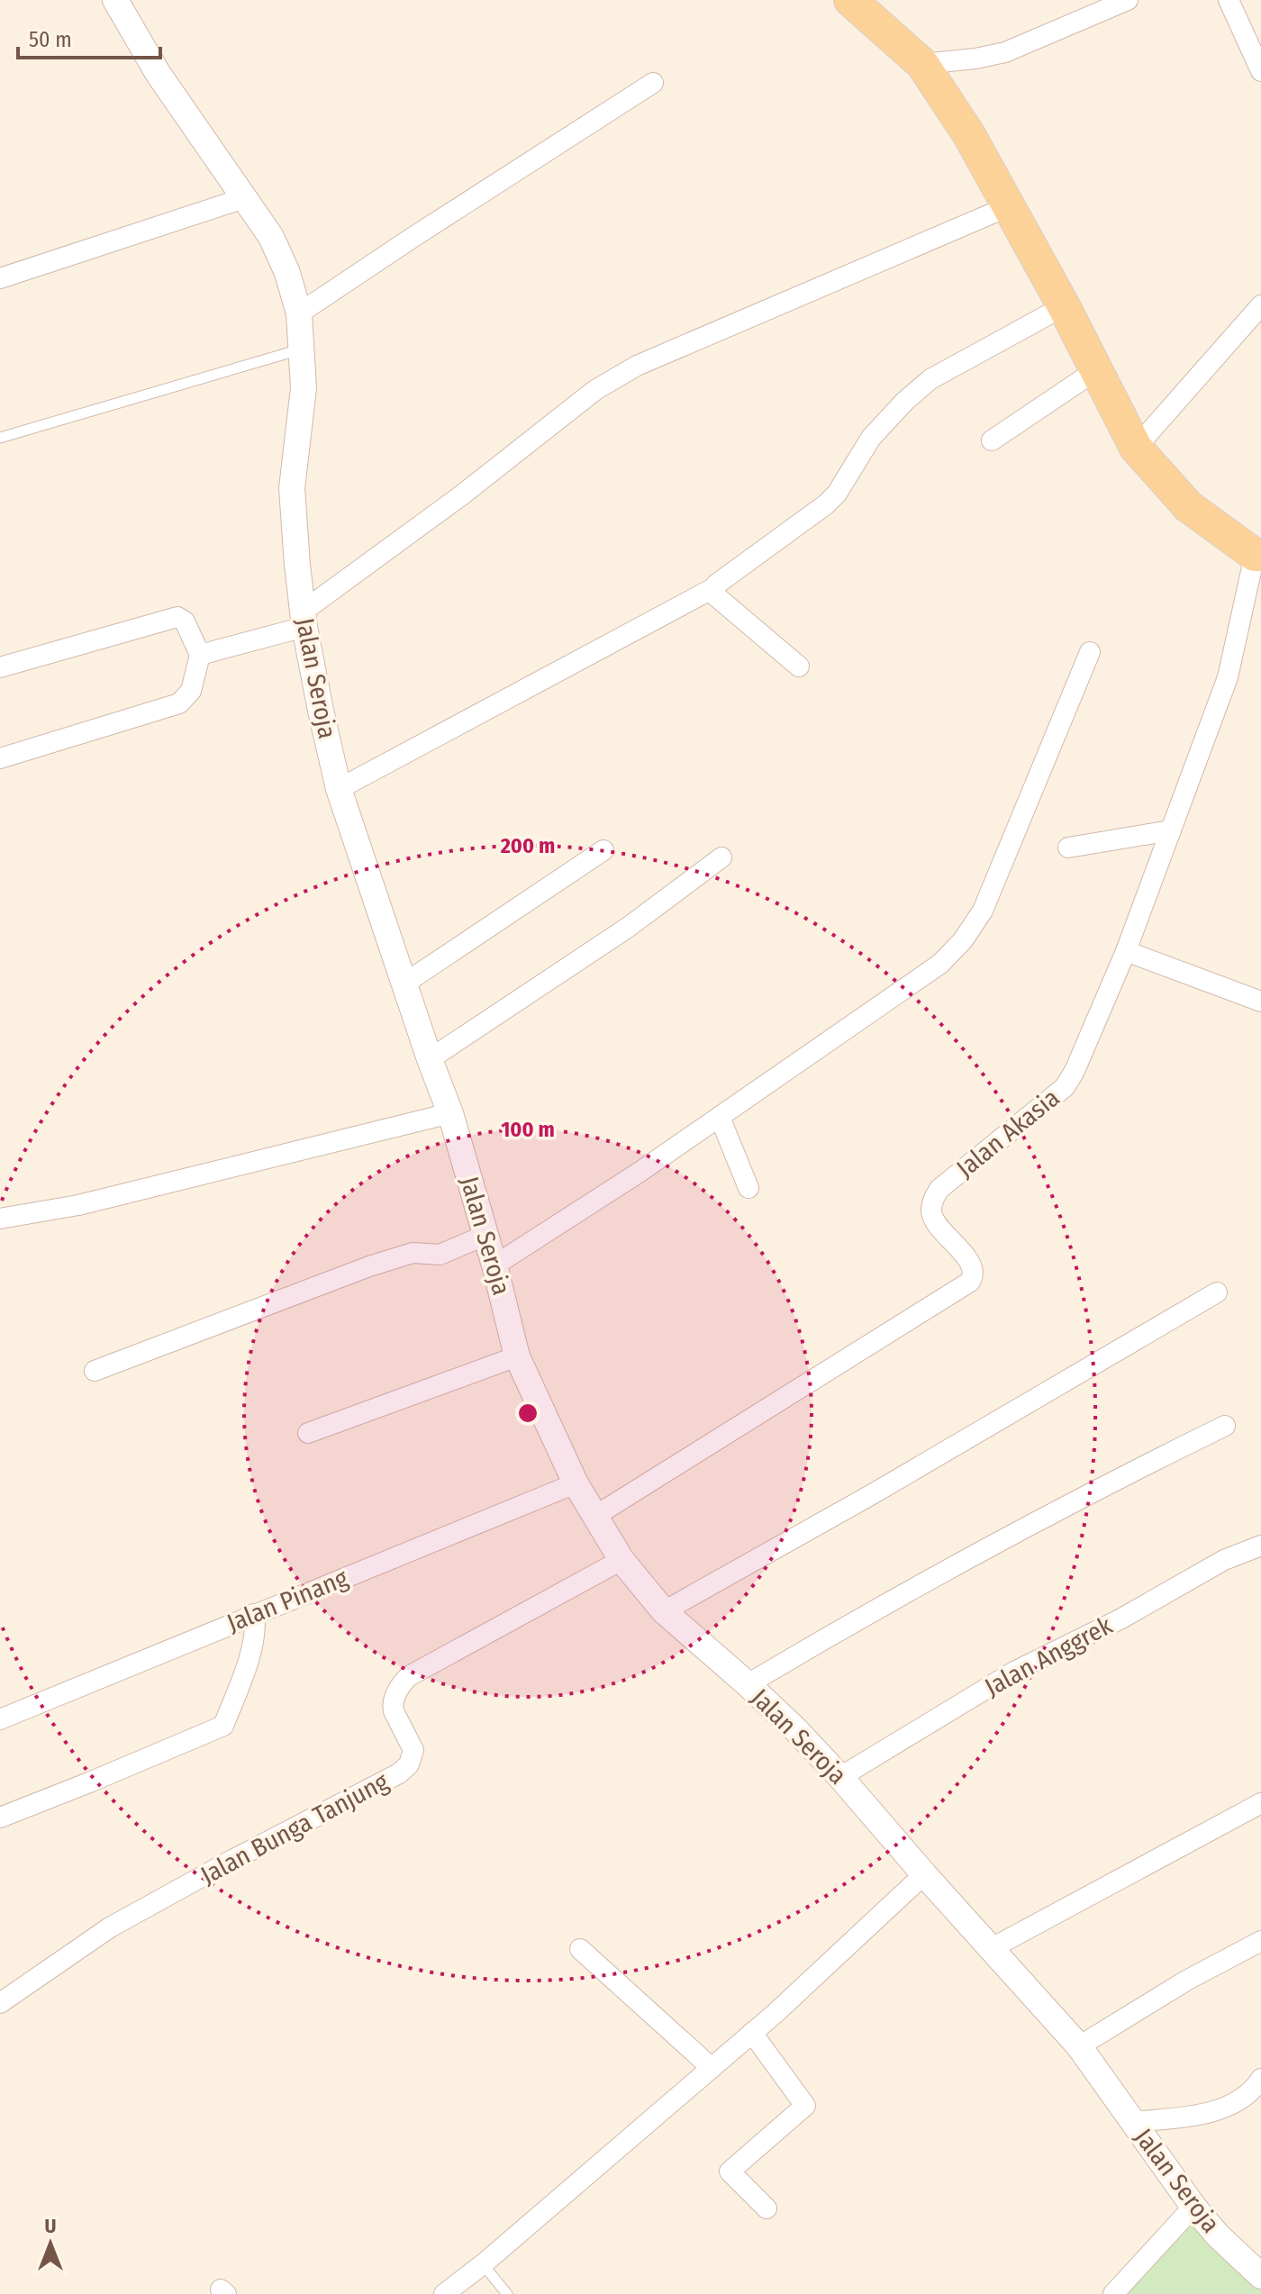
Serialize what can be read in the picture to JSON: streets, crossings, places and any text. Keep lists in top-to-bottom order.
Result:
{
  "streets": {
    "street": [
      "Jalan Seroja",
      "Jalan Akasia",
      "Jalan Pinang",
      "Jalan Anggrek",
      "Jalan Bunga Tanjung"
    ]
  },
  "crossings": [
    ["Jalan Seroja", "Jalan Akasia"],
    ["Jalan Seroja", "Jalan Pinang"],
    ["Jalan Seroja", "Jalan Anggrek"],
    ["Jalan Seroja", "Jalan Bunga Tanjung"]
  ],
  "scale_bar": "50 m",
  "north": "top",
  "rings": ["200 m", "100 m"]
}
